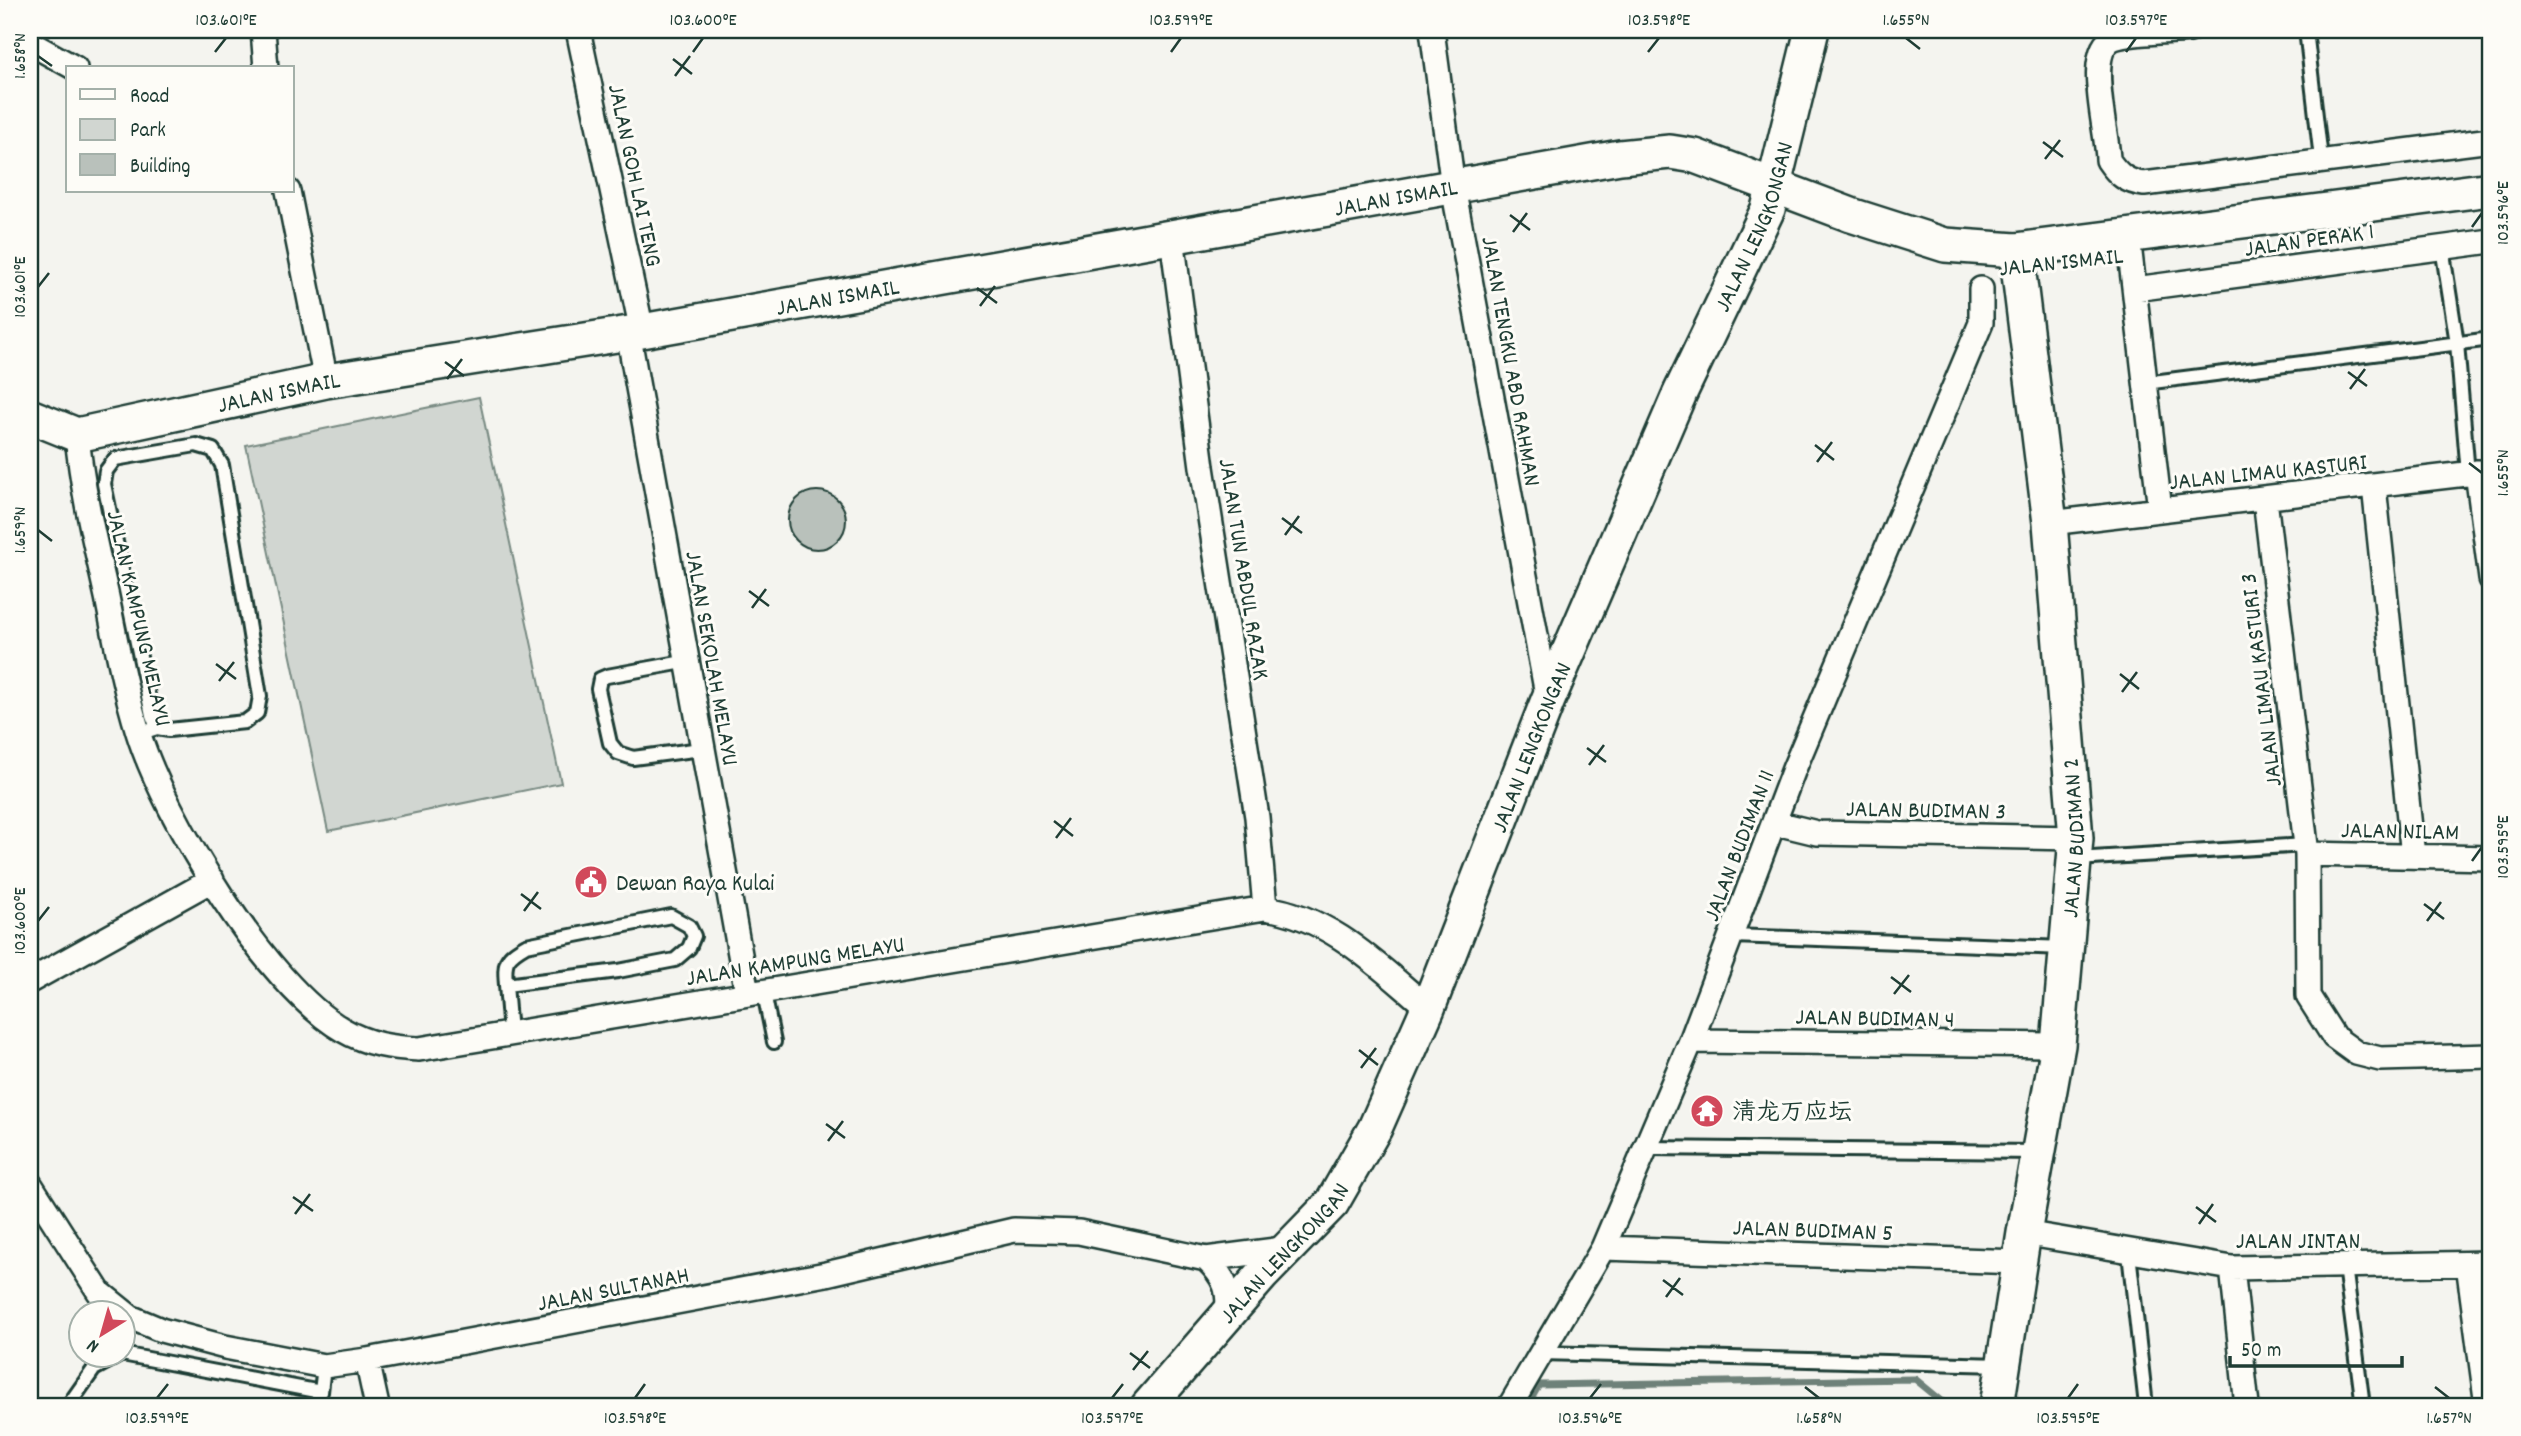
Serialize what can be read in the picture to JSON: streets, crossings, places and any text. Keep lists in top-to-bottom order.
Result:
{
  "streets": {
    "street": [
      "JALAN GOH LAI TENG",
      "JALAN ISMAIL",
      "JALAN LENGKONGAN",
      "JALAN PERAK 1",
      "JALAN TENGKU ABD RAHMAN",
      "JALAN LIMAU KASTURI",
      "JALAN TUN ABDUL RAZAK",
      "JALAN KAMPUNG MELAYU",
      "JALAN SEKOLAH MELAYU",
      "JALAN LIMAU KASTURI 3",
      "JALAN BUDIMAN 3",
      "JALAN NILAM",
      "JALAN BUDIMAN 2",
      "JALAN BUDIMAN 11",
      "JALAN BUDIMAN 4",
      "JALAN BUDIMAN 5",
      "JALAN JINTAN",
      "JALAN SULTANAH"
    ]
  },
  "crossings": [
    ["JALAN GOH LAI TENG", "JALAN ISMAIL"],
    ["JALAN GOH LAI TENG", "JALAN SEKOLAH MELAYU"],
    ["JALAN ISMAIL", "JALAN LENGKONGAN"],
    ["JALAN ISMAIL", "JALAN TENGKU ABD RAHMAN"],
    ["JALAN ISMAIL", "JALAN TUN ABDUL RAZAK"],
    ["JALAN ISMAIL", "JALAN KAMPUNG MELAYU"],
    ["JALAN ISMAIL", "JALAN SEKOLAH MELAYU"],
    ["JALAN ISMAIL", "JALAN BUDIMAN 2"],
    ["JALAN LENGKONGAN", "JALAN TENGKU ABD RAHMAN"],
    ["JALAN LENGKONGAN", "JALAN KAMPUNG MELAYU"],
    ["JALAN LENGKONGAN", "JALAN SULTANAH"],
    ["JALAN LIMAU KASTURI", "JALAN LIMAU KASTURI 3"],
    ["JALAN LIMAU KASTURI", "JALAN BUDIMAN 2"],
    ["JALAN TUN ABDUL RAZAK", "JALAN KAMPUNG MELAYU"],
    ["JALAN KAMPUNG MELAYU", "JALAN SEKOLAH MELAYU"],
    ["JALAN LIMAU KASTURI 3", "JALAN NILAM"],
    ["JALAN BUDIMAN 3", "JALAN BUDIMAN 2"],
    ["JALAN BUDIMAN 3", "JALAN BUDIMAN 11"],
    ["JALAN BUDIMAN 2", "JALAN BUDIMAN 4"],
    ["JALAN BUDIMAN 2", "JALAN BUDIMAN 5"],
    ["JALAN BUDIMAN 2", "JALAN JINTAN"],
    ["JALAN BUDIMAN 11", "JALAN BUDIMAN 4"],
    ["JALAN BUDIMAN 11", "JALAN BUDIMAN 5"],
    ["JALAN BUDIMAN 5", "JALAN JINTAN"]
  ],
  "places": {
    "public building": ["Dewan Raya Kulai"],
    "temple": ["清龙万应坛"]
  },
  "legend": ["Road", "Park", "Building"],
  "scale_bar": "50 m",
  "north": "bottom left",
  "coordinates": [
    "103.601°E",
    "103.600°E",
    "103.599°E",
    "103.598°E",
    "1.655°N",
    "103.597°E",
    "1.658°N",
    "103.596°E",
    "1.659°N",
    "103.595°E",
    "1.657°N"
  ]
}
